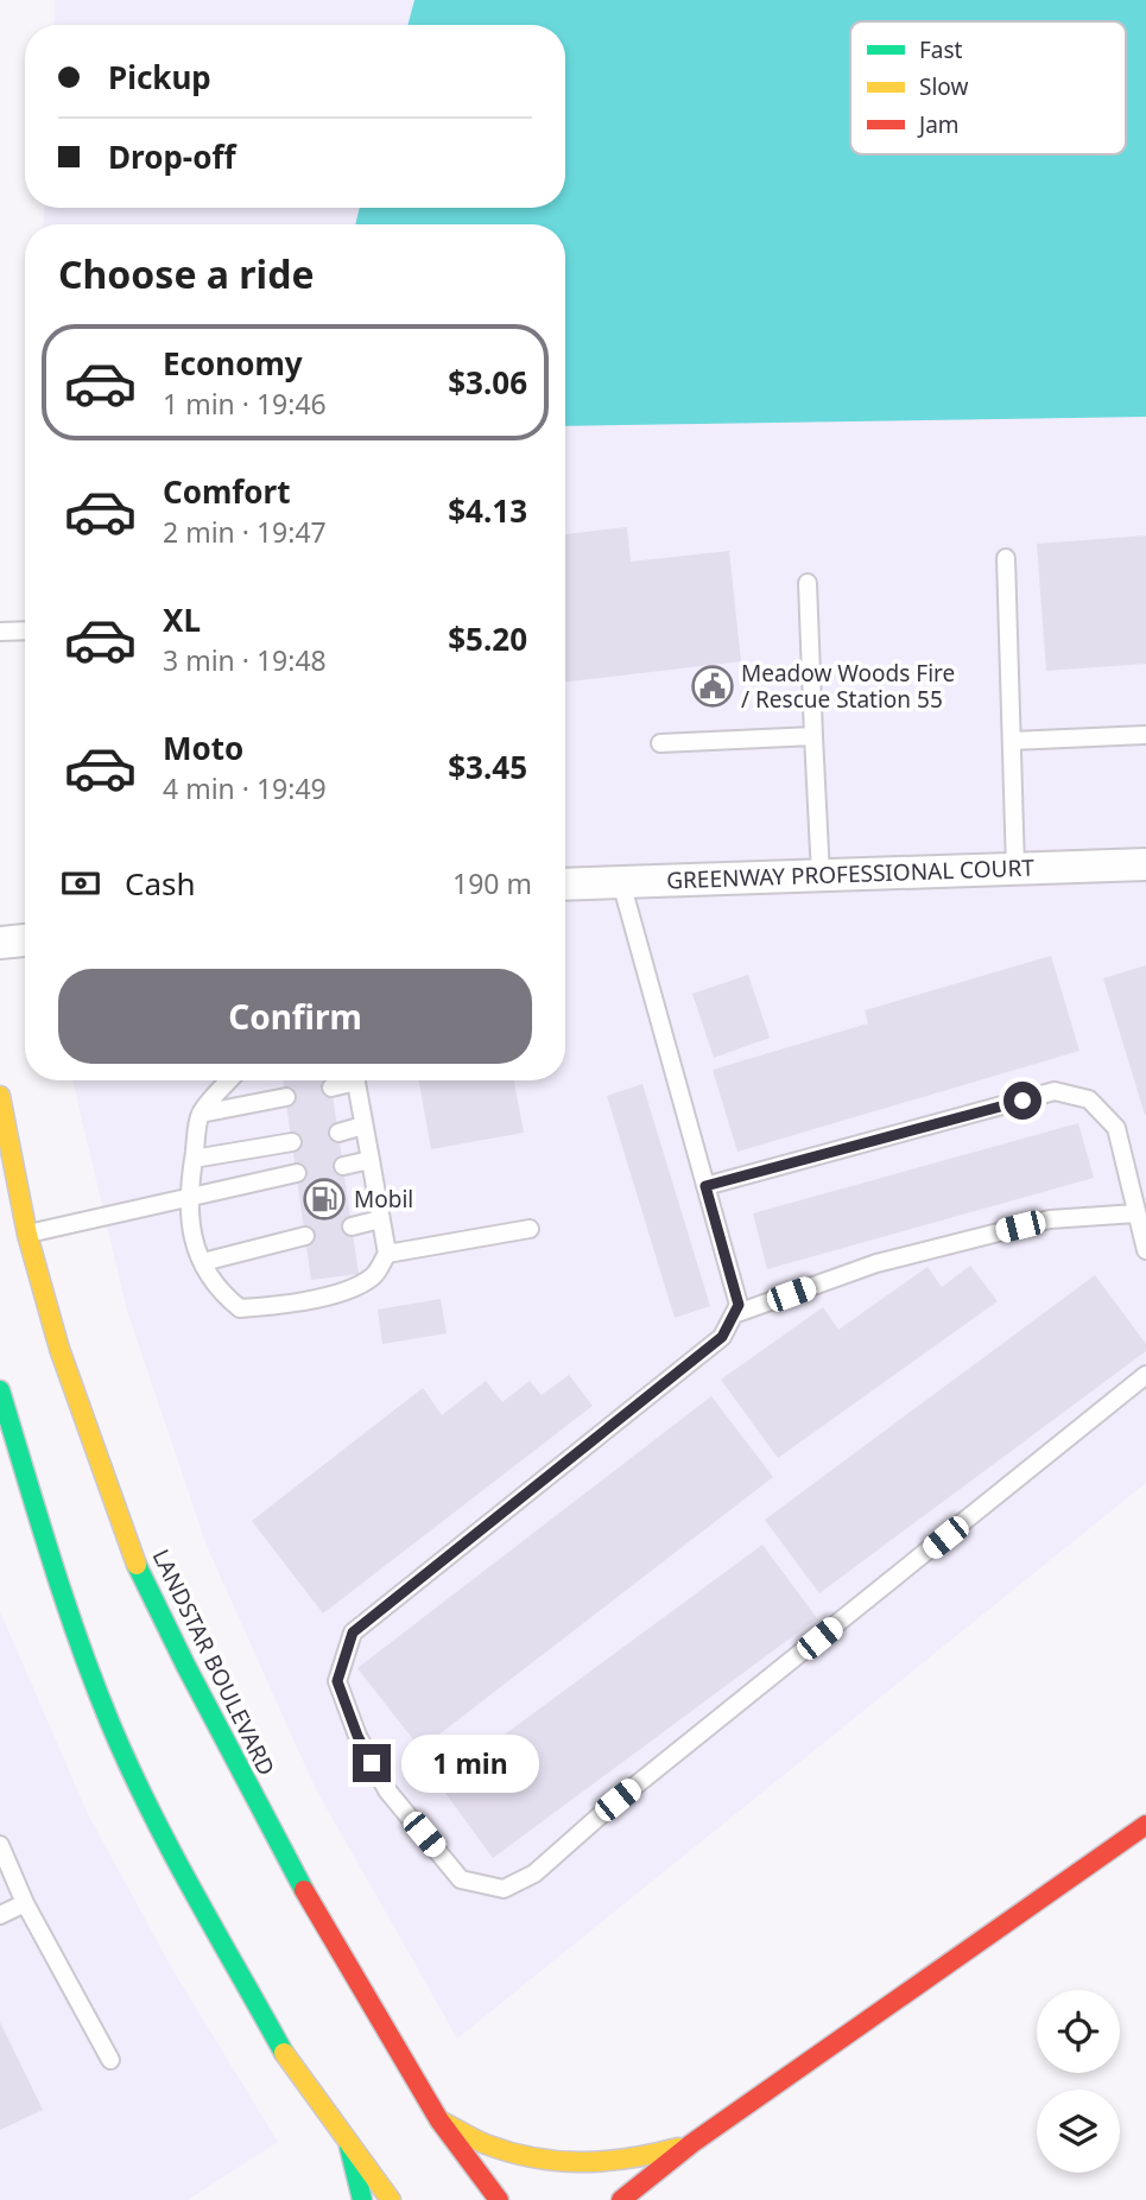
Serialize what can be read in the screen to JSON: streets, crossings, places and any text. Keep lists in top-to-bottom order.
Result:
{
  "streets": {
    "main road": ["LANDSTAR BOULEVARD"],
    "street": ["GREENWAY PROFESSIONAL COURT"]
  },
  "places": {
    "public building": ["Meadow Woods Fire / Rescue Station 55"],
    "fuel station": ["Mobil"]
  },
  "legend": ["Fast", "Slow", "Jam"],
  "page": {
    "banner": ["Pickup", "Drop-off"],
    "heading": "Choose a ride",
    "list": [
      {
        "name": "Economy",
        "note": "1 min · 19:46",
        "value": "$3.06"
      },
      {
        "name": "Comfort",
        "note": "2 min · 19:47",
        "value": "$4.13"
      },
      {
        "name": "XL",
        "note": "3 min · 19:48",
        "value": "$5.20"
      },
      {
        "name": "Moto",
        "note": "4 min · 19:49",
        "value": "$3.45"
      }
    ],
    "pay": ["Cash", "190 m"],
    "buttons": "Confirm",
    "bubble": "1 min"
  }
}
